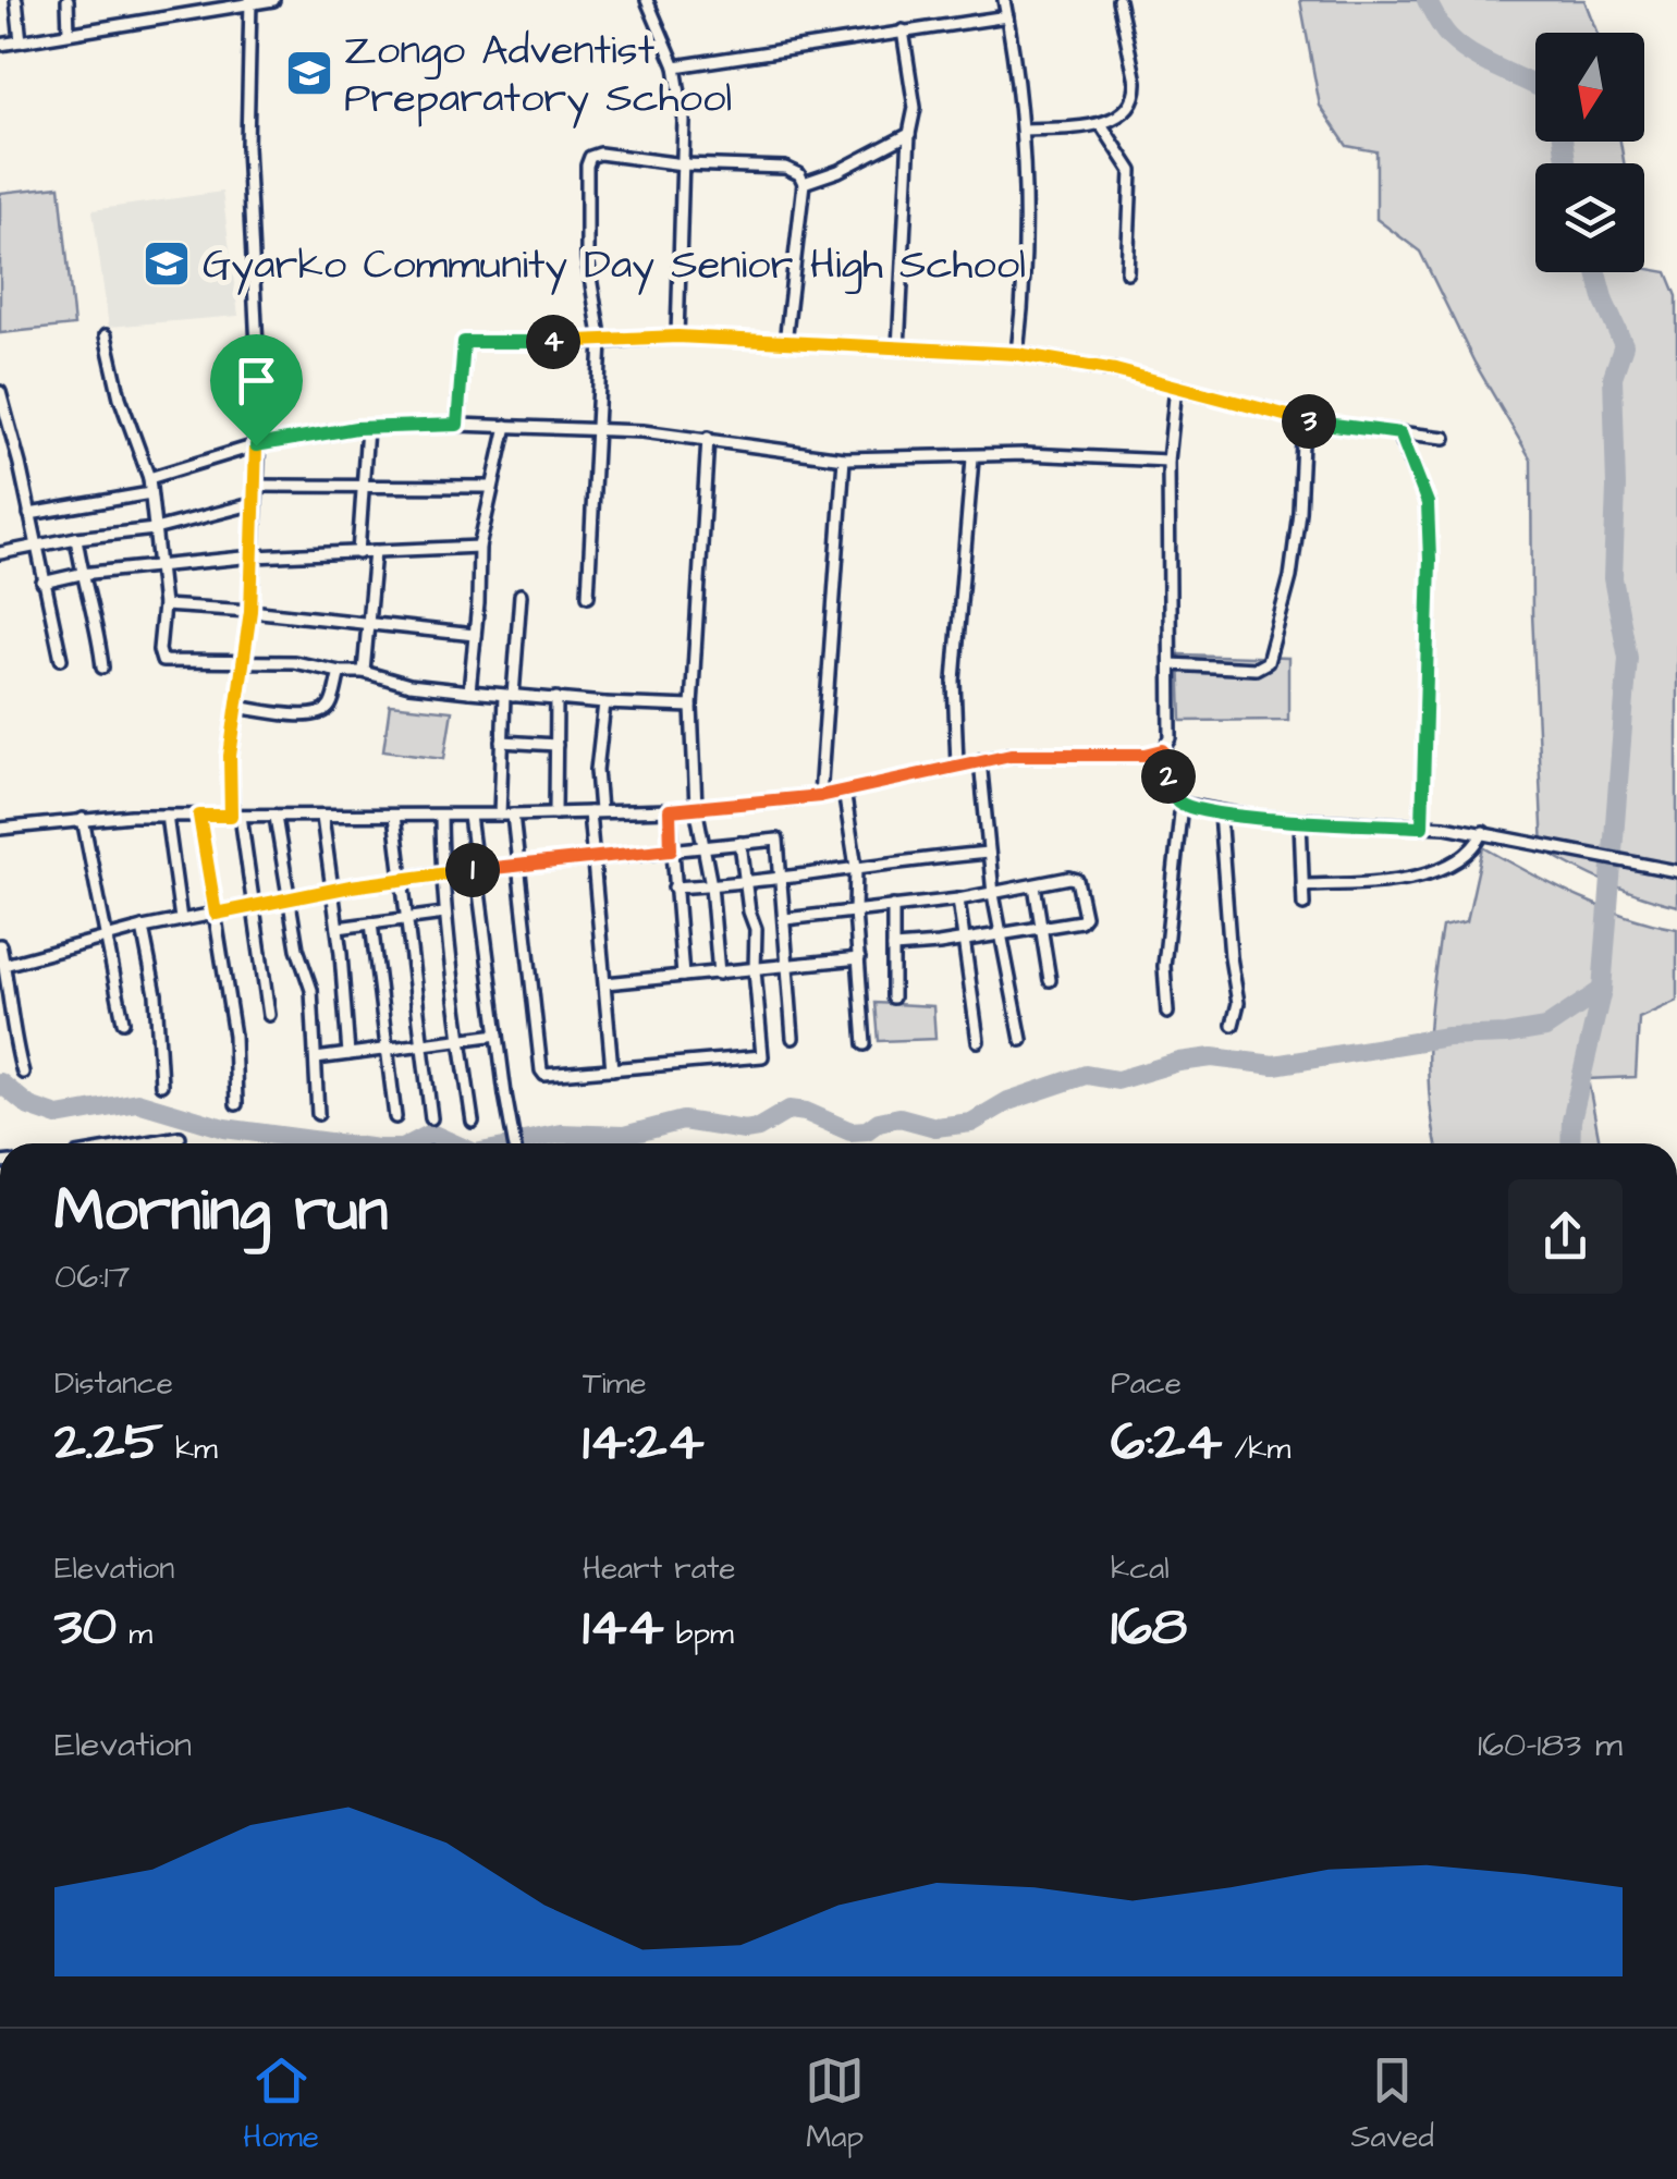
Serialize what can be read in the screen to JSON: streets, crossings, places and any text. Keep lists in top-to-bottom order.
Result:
{
  "places": {
    "school or university": ["Zongo Adventist Preparatory School", "Gyarko Community Day Senior High School"]
  },
  "north": "bottom",
  "page": {
    "pins": [
      "4",
      "3",
      "2",
      "1"
    ],
    "heading": ["Morning run", "06:17"],
    "stats": [
      ["Distance", "2.25 km"],
      ["Time", "14:24"],
      ["Pace", "6:24 /km"],
      ["Elevation", "30 m"],
      ["Heart rate", "144 bpm"],
      ["kcal", "168"]
    ],
    "chart": ["Elevation", "160–183 m"],
    "tabs": ["Home", "Map", "Saved"]
  }
}
